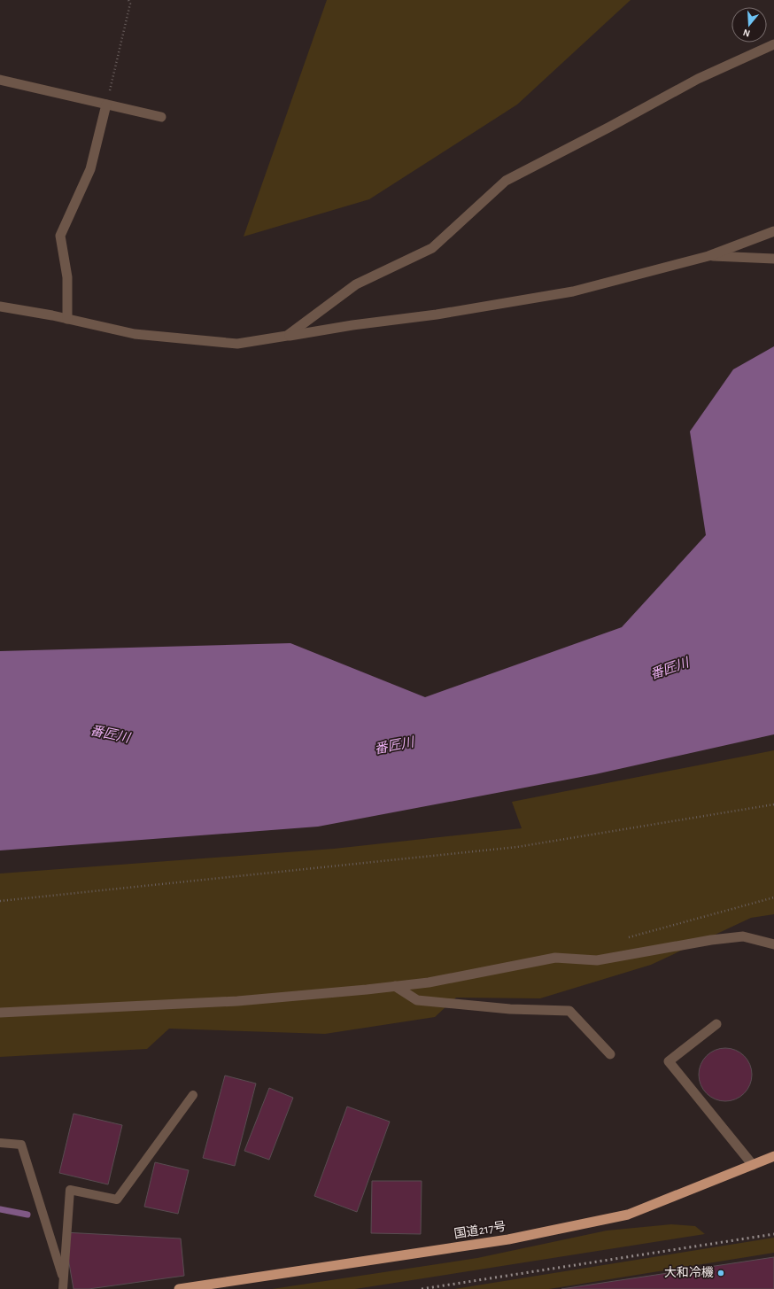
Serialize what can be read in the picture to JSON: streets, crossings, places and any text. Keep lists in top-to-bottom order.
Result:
{
  "streets": {
    "highway": ["国道217号"]
  },
  "water": ["番匠川"],
  "places": ["大和冷機"],
  "north": "bottom"
}
